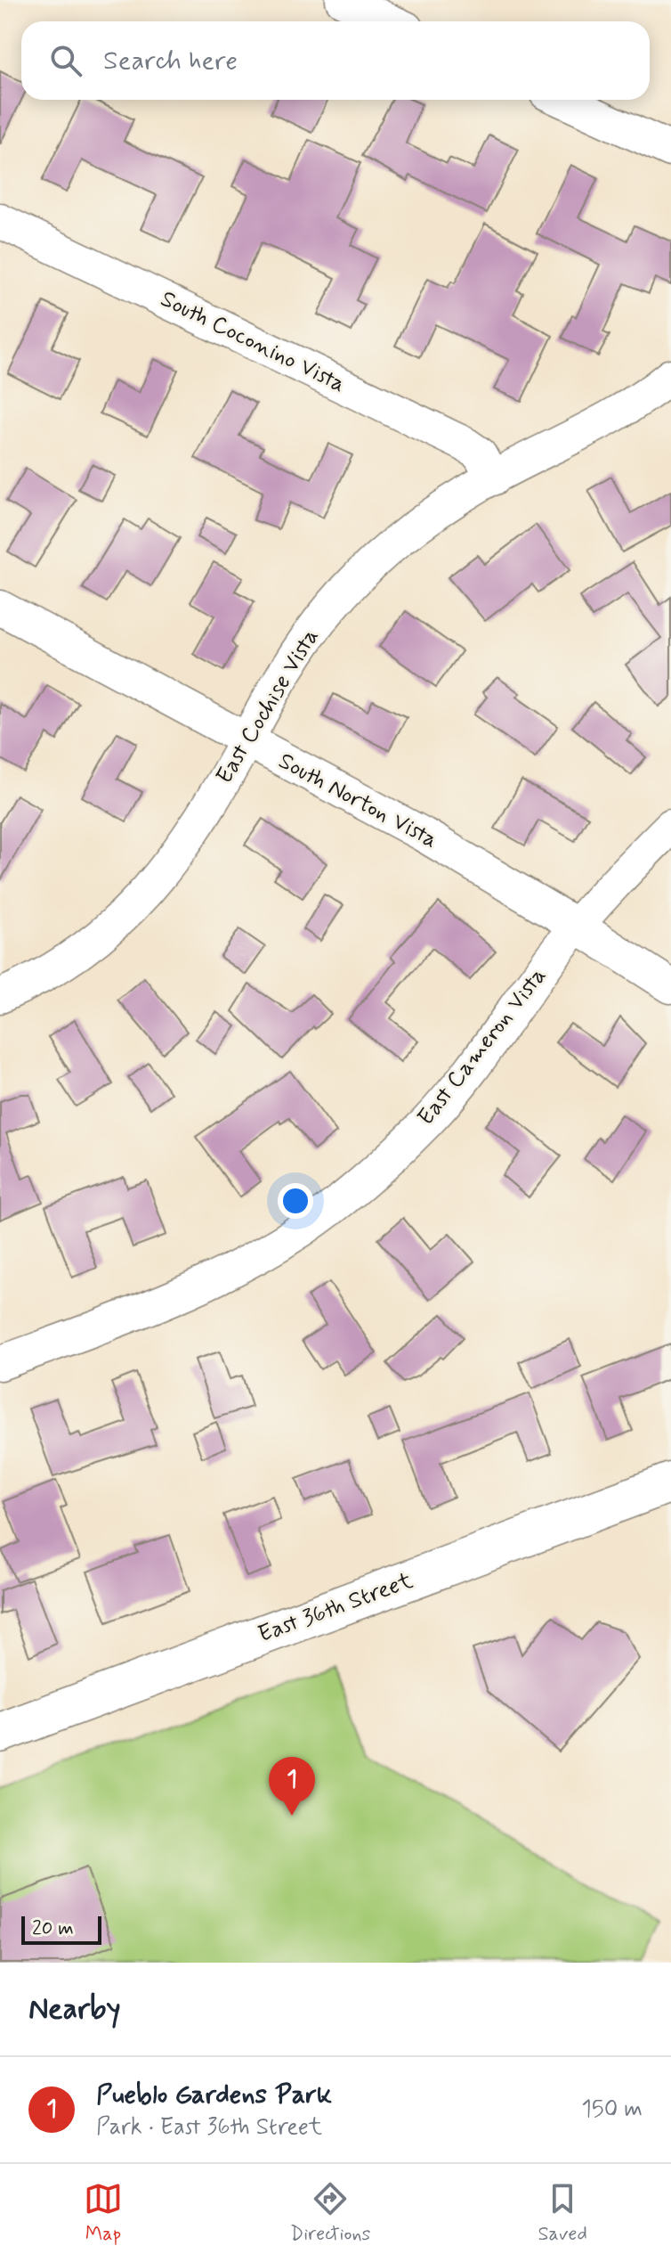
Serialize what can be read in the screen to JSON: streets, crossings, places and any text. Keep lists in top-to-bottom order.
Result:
{
  "streets": {
    "main road": ["East 36th Street"],
    "street": [
      "South Coconino Vista",
      "East Cochise Vista",
      "South Norton Vista",
      "East Cameron Vista"
    ]
  },
  "crossings": [
    ["South Coconino Vista", "East Cochise Vista"],
    ["East Cochise Vista", "South Norton Vista"],
    ["South Norton Vista", "East Cameron Vista"]
  ],
  "scale_bar": "20 m",
  "page": {
    "search": "Search here",
    "pins": "1",
    "scale": "20 m",
    "heading": "Nearby",
    "list": [
      {
        "mark": "1",
        "name": "Pueblo Gardens Park",
        "note": "Park · East 36th Street",
        "value": "150 m"
      }
    ],
    "nav": ["Map", "Directions", "Saved"]
  }
}
